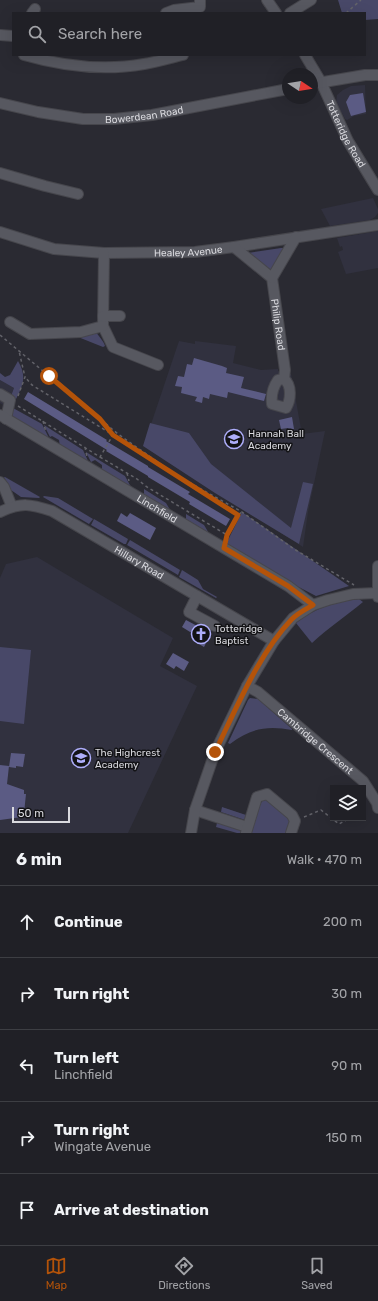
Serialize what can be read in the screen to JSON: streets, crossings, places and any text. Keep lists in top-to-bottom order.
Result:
{
  "streets": {
    "street": [
      "Bowerdean Road",
      "Totteridge Road",
      "Healey Avenue",
      "Philip Road",
      "Linchfield",
      "Hillary Road",
      "Cambridge Crescent"
    ]
  },
  "places": {
    "school or university": ["Hannah Ball Academy", "The Highcrest Academy"],
    "church": ["Totteridge Baptist"]
  },
  "scale_bar": "50 m",
  "north": "right",
  "page": {
    "search": "Search here",
    "scale": "50 m",
    "heading": ["6 min", "Walk · 470 m"],
    "list": [
      ["Continue", "200 m"],
      ["Turn right", "30 m"],
      ["Turn left", "Linchfield", "90 m"],
      ["Turn right", "Wingate Avenue", "150 m"],
      "Arrive at destination"
    ],
    "nav": ["Map", "Directions", "Saved"]
  }
}
